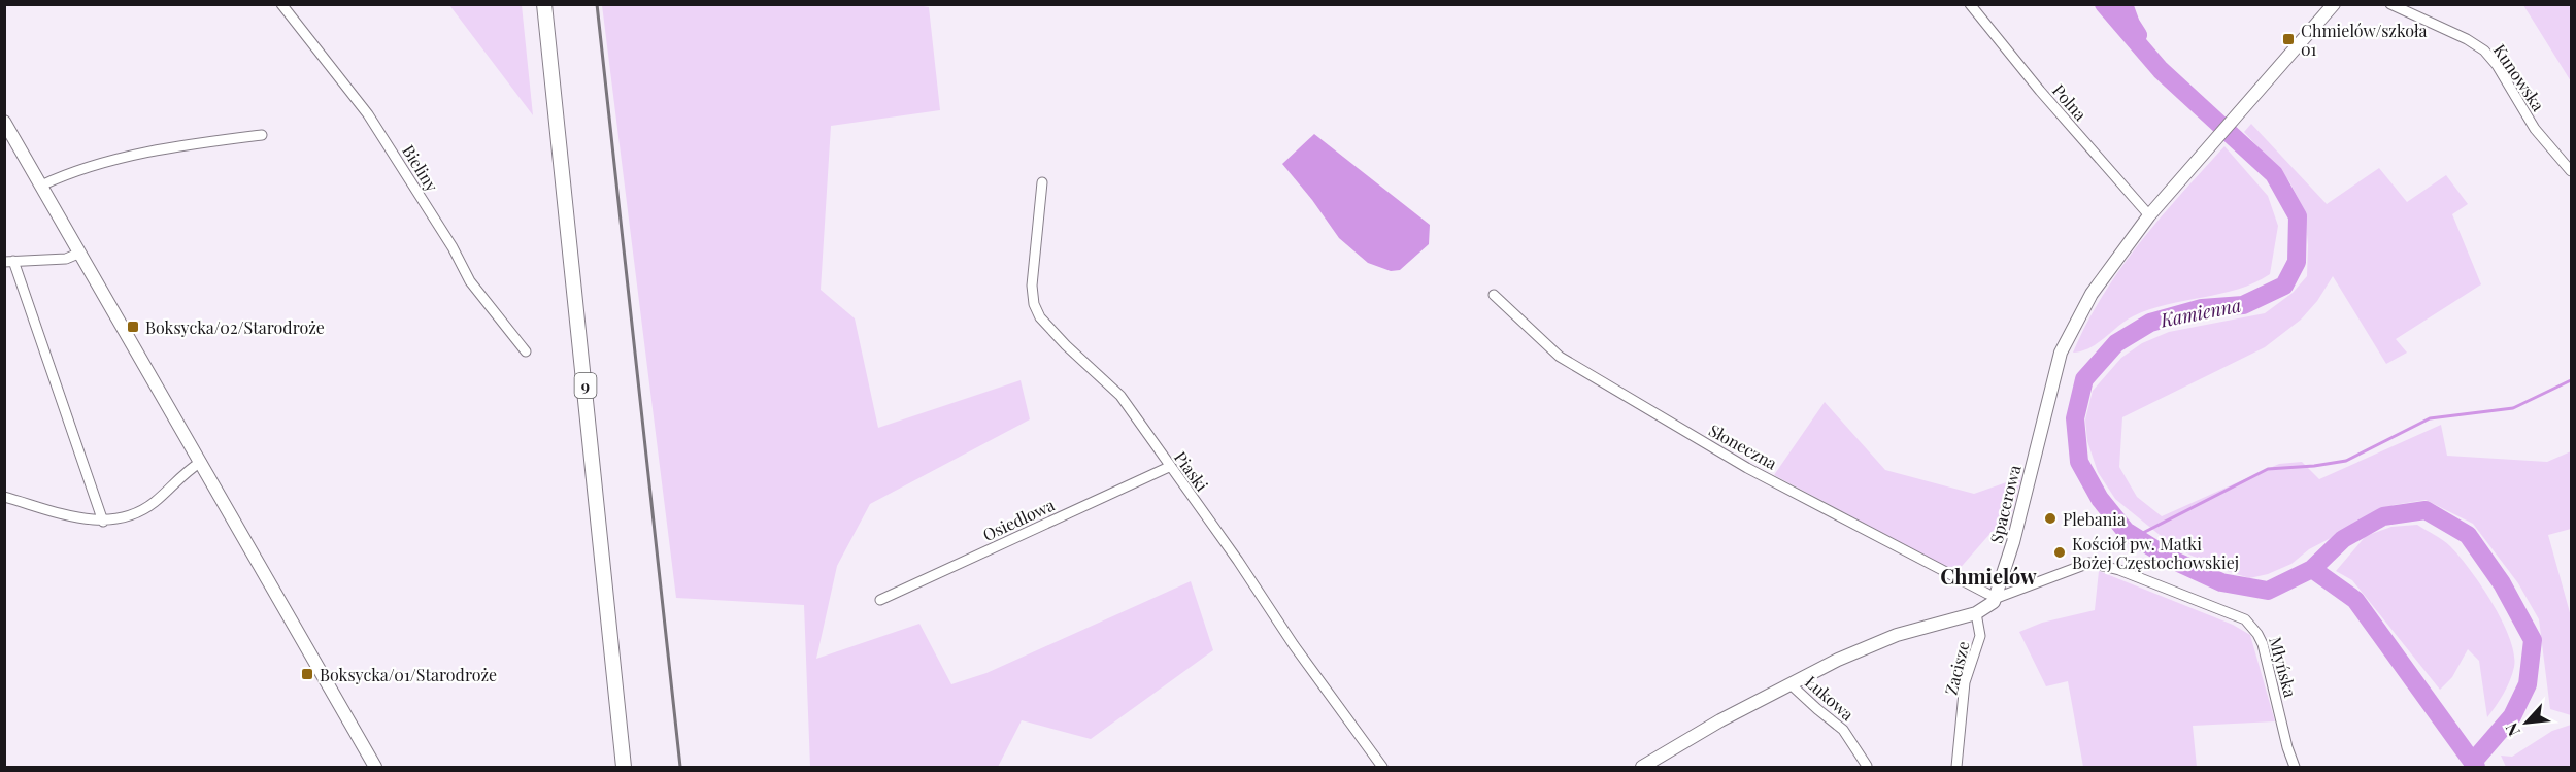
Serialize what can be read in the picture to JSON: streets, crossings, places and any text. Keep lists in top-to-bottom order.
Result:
{
  "streets": {
    "main road": ["9"],
    "street": [
      "Kunowska",
      "Polna",
      "Bieliny",
      "Słoneczna",
      "Piaski",
      "Spacerowa",
      "Osiedlowa",
      "Młyńska",
      "Zacisze",
      "Łukowa"
    ]
  },
  "crossings": [
    ["Polna", "Spacerowa"],
    ["Słoneczna", "Spacerowa"],
    ["Słoneczna", "Młyńska"],
    ["Piaski", "Osiedlowa"],
    ["Spacerowa", "Młyńska"]
  ],
  "districts": ["Chmielów"],
  "water": ["Kamienna"],
  "places": {
    "transit": ["Chmielów/szkoła 01", "Boksycka/02/Starodroże", "Boksycka/01/Starodroże"],
    "other": ["Plebania", "Kościół pw. Matki Bożej Częstochowskiej"]
  },
  "north": "bottom left"
}
